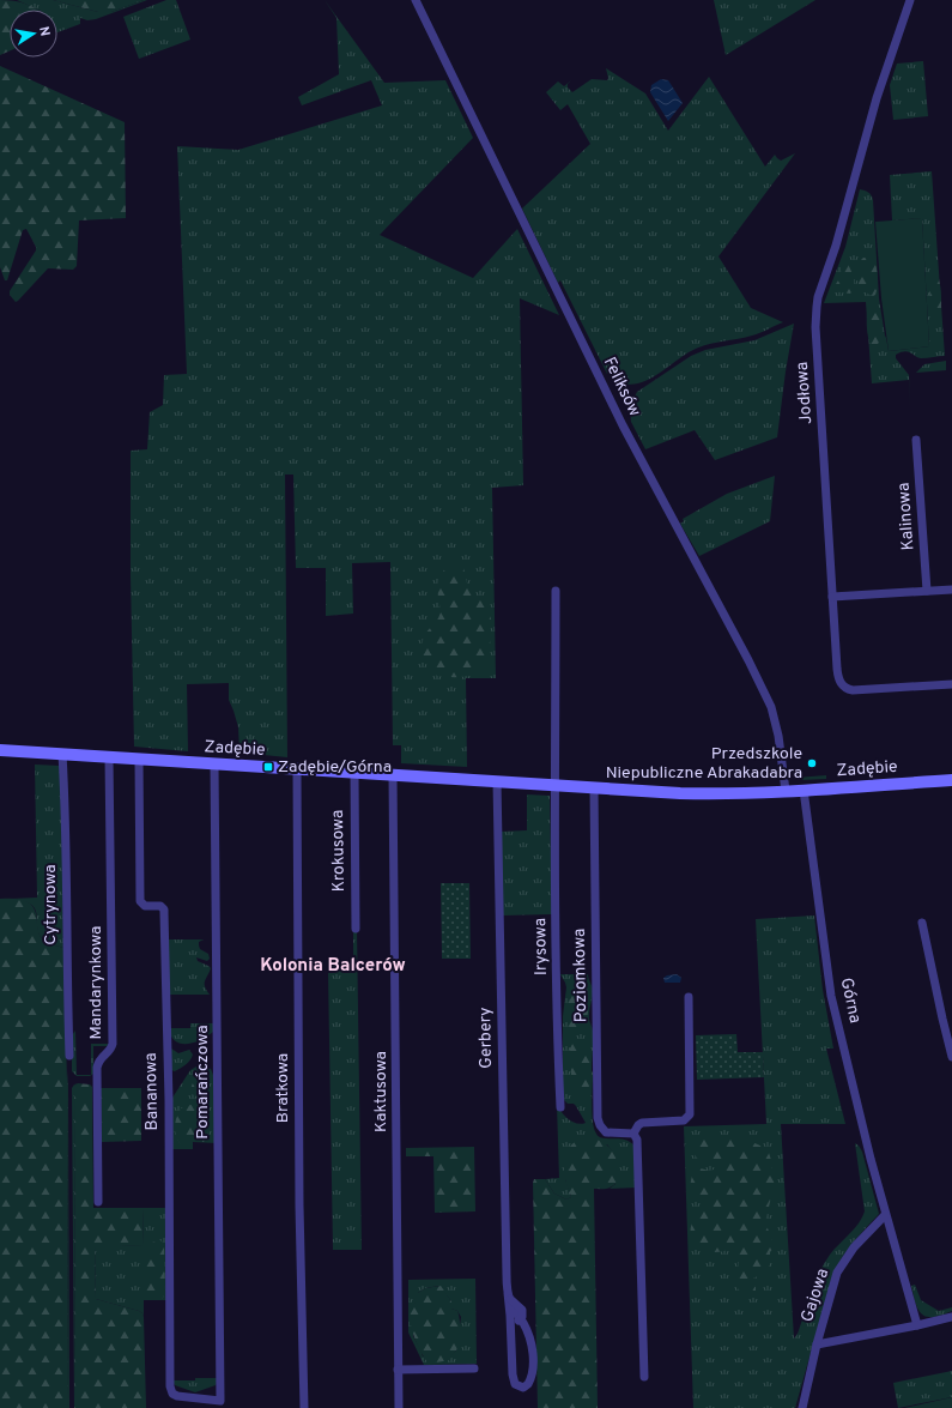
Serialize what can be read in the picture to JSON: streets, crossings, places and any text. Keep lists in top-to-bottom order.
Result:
{
  "streets": {
    "street": [
      "Feliksów",
      "Jodłowa",
      "Kalinowa",
      "Zadębie",
      "Krokusowa",
      "Cytrynowa",
      "Irysowa",
      "Poziomkowa",
      "Mandarynkowa",
      "Górna",
      "Gerbery",
      "Pomarańczowa",
      "Bratkowa",
      "Bananowa",
      "Kaktusowa",
      "Gajowa"
    ]
  },
  "crossings": [
    ["Feliksów", "Zadębie"],
    ["Zadębie", "Krokusowa"],
    ["Zadębie", "Cytrynowa"],
    ["Zadębie", "Irysowa"],
    ["Zadębie", "Poziomkowa"],
    ["Zadębie", "Mandarynkowa"],
    ["Zadębie", "Górna"],
    ["Zadębie", "Gerbery"],
    ["Zadębie", "Pomarańczowa"],
    ["Zadębie", "Bratkowa"],
    ["Zadębie", "Bananowa"],
    ["Zadębie", "Kaktusowa"],
    ["Górna", "Gajowa"],
    ["Pomarańczowa", "Bananowa"]
  ],
  "districts": ["Kolonia Balcerów"],
  "places": {
    "other": ["Przedszkole Niepubliczne Abrakadabra"],
    "transit": ["Zadębie/Górna"]
  },
  "north": "right"
}
